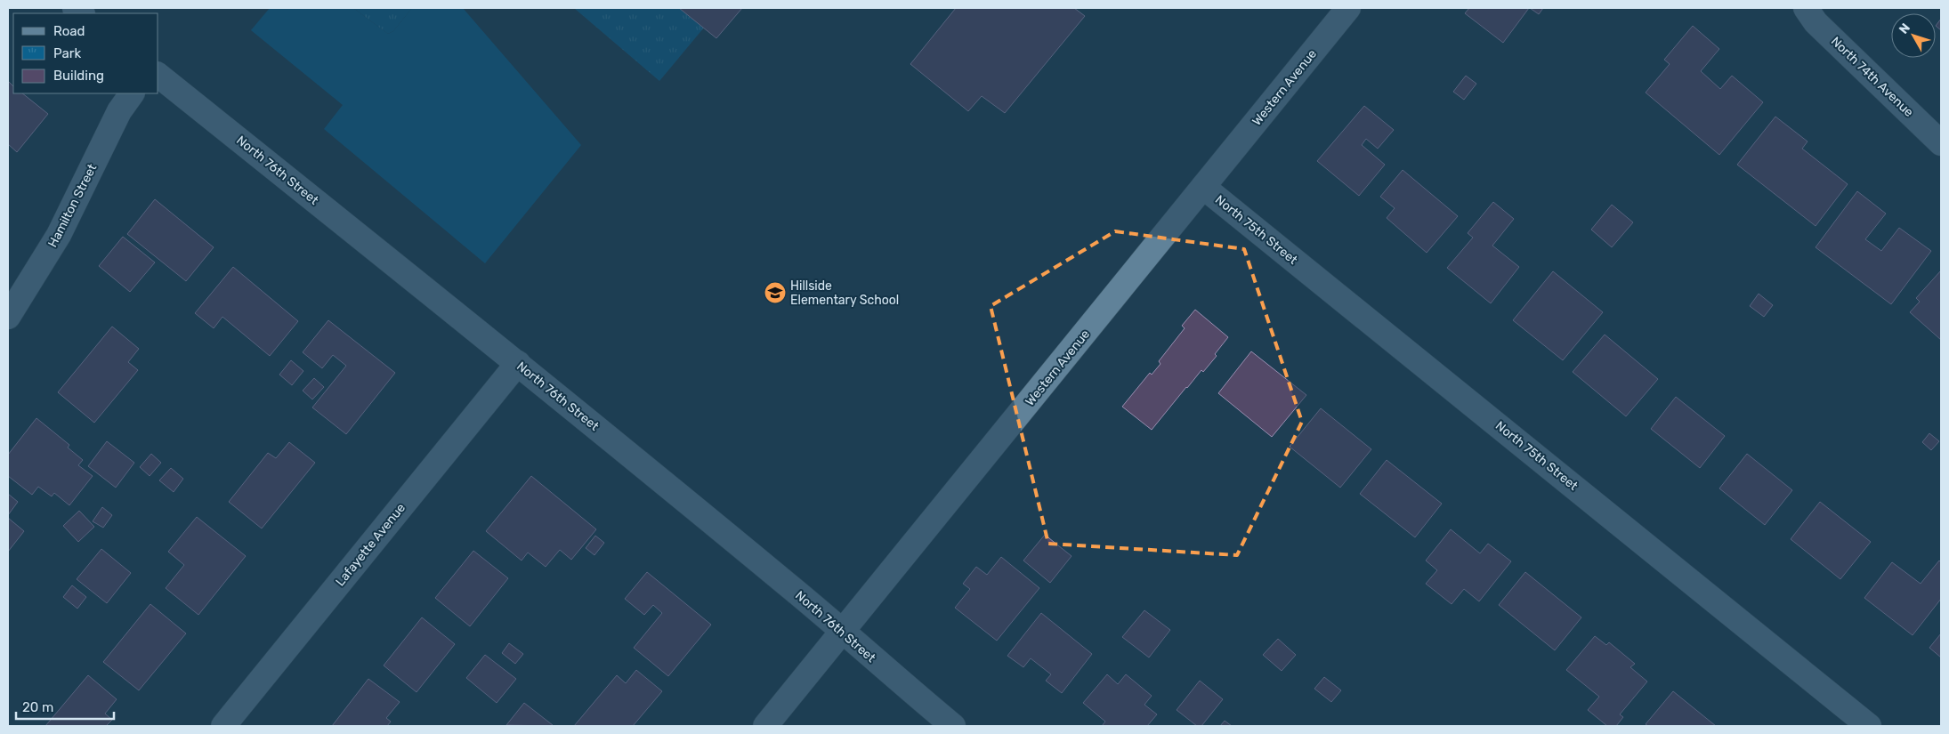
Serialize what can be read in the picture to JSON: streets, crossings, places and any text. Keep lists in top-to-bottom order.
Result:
{
  "streets": {
    "street": [
      "North 74th Avenue",
      "Western Avenue",
      "North 76th Street",
      "Hamilton Street",
      "North 75th Street",
      "Lafayette Avenue"
    ]
  },
  "crossings": [
    ["Western Avenue", "North 76th Street"],
    ["Western Avenue", "North 75th Street"],
    ["North 76th Street", "Lafayette Avenue"]
  ],
  "places": {
    "school or university": ["Hillside Elementary School"]
  },
  "legend": ["Road", "Park", "Building"],
  "scale_bar": "20 m",
  "north": "top left"
}
